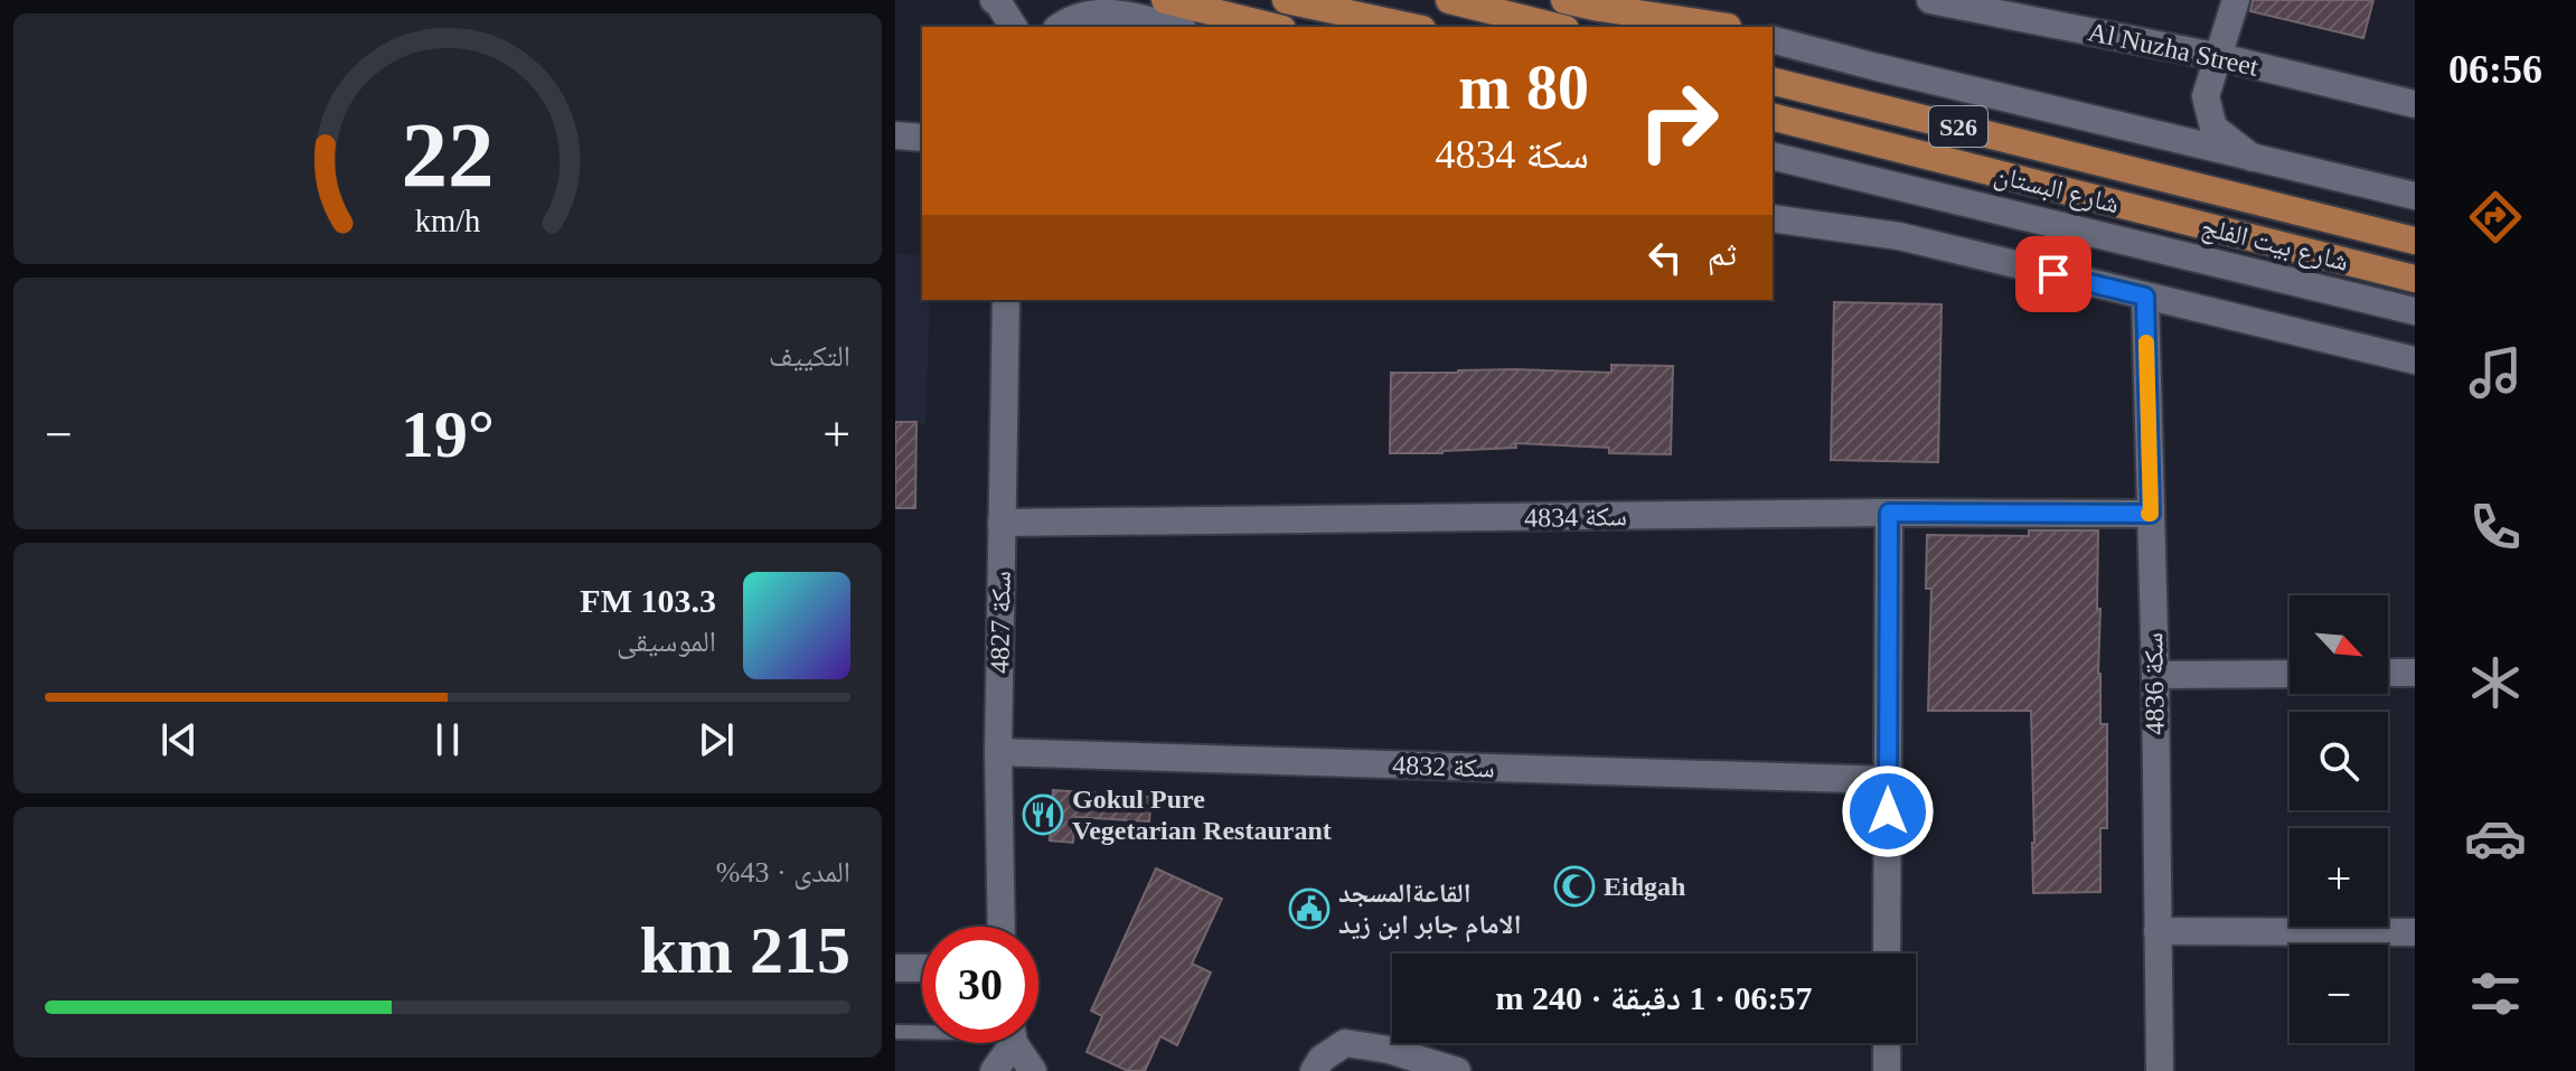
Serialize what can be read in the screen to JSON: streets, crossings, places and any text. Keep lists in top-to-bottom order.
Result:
{
  "streets": {
    "main road": ["S26", "شارع البستان", "شارع بيت الفلج"],
    "street": [
      "Al Nuzha Street",
      "سكة 4834",
      "سكة 4827",
      "سكة 4836",
      "سكة 4832"
    ]
  },
  "crossings": [
    ["شارع البستان", "شارع بيت الفلج"],
    ["سكة 4834", "سكة 4827"],
    ["سكة 4834", "سكة 4836"],
    ["سكة 4827", "سكة 4832"]
  ],
  "places": {
    "restaurant": ["Gokul Pure Vegetarian Restaurant"],
    "mosque": ["Eidgah"],
    "public building": ["القاعةالمسجد الامام جابر ابن زيد"]
  },
  "north": "bottom right",
  "page": {
    "tabs": "06:56",
    "turn": ["80 m", "سكة 4834"],
    "then": "ثم",
    "tile": [
      "التكييف",
      ["المدى · 43%", "215 km"]
    ],
    "heat": ["−", "19°", "+"],
    "song": ["103.3 FM", "الموسيقى"],
    "map_buttons": ["+", "−"],
    "limit": "30",
    "trip": "06:57 · 1 دقيقة · 240 m",
    "gauge": ["22", "km/h"]
  }
}
